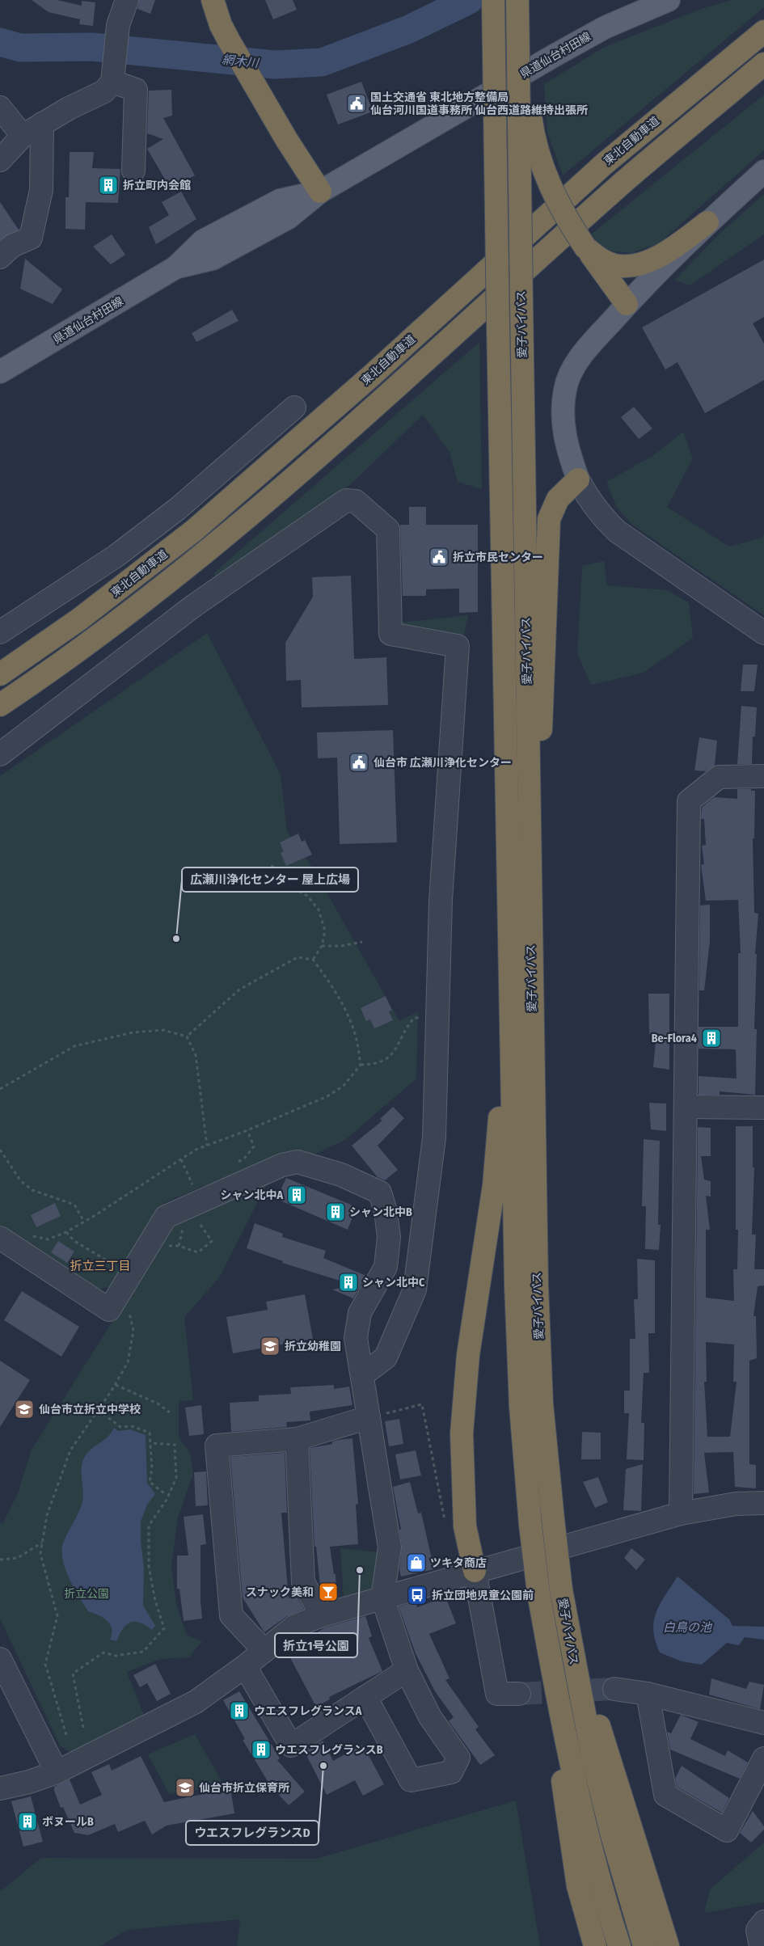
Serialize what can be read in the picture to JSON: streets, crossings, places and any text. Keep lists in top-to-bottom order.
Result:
{
  "streets": {
    "highway": ["東北自動車道", "愛子バイパス"],
    "main road": ["県道仙台村田線"]
  },
  "districts": ["折立三丁目"],
  "water": ["網木川", "白鳥の池"],
  "parks": ["折立公園"],
  "places": {
    "public building": ["国土交通省 東北地方整備局 仙台河川国道事務所 仙台西道路維持出張所", "折立市民センター", "仙台市 広瀬川浄化センター"],
    "building": [
      "折立町内会館",
      "Be-Flora4",
      "シャン北中A",
      "シャン北中B",
      "シャン北中C",
      "ウエスフレグランスA",
      "ウエスフレグランスB",
      "ボヌールB"
    ],
    "other": ["広瀬川浄化センター 屋上広場", "折立1号公園", "ウエスフレグランスD"],
    "school or university": ["折立幼稚園", "仙台市立折立中学校", "仙台市折立保育所"],
    "shop": ["ツキタ商店"],
    "bar": ["スナック美和"],
    "bus stop": ["折立団地児童公園前"]
  }
}
